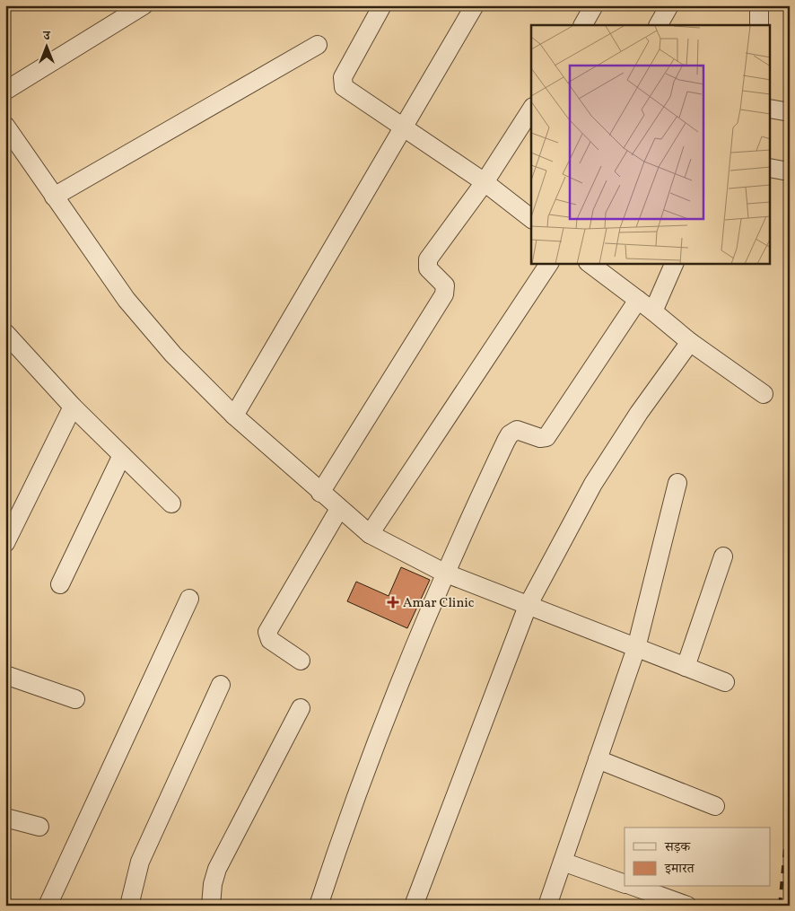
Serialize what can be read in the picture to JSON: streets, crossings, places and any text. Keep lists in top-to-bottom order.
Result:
{
  "places": {
    "health": ["Amar Clinic"]
  },
  "legend": ["सड़क", "इमारत"],
  "north": "top"
}
